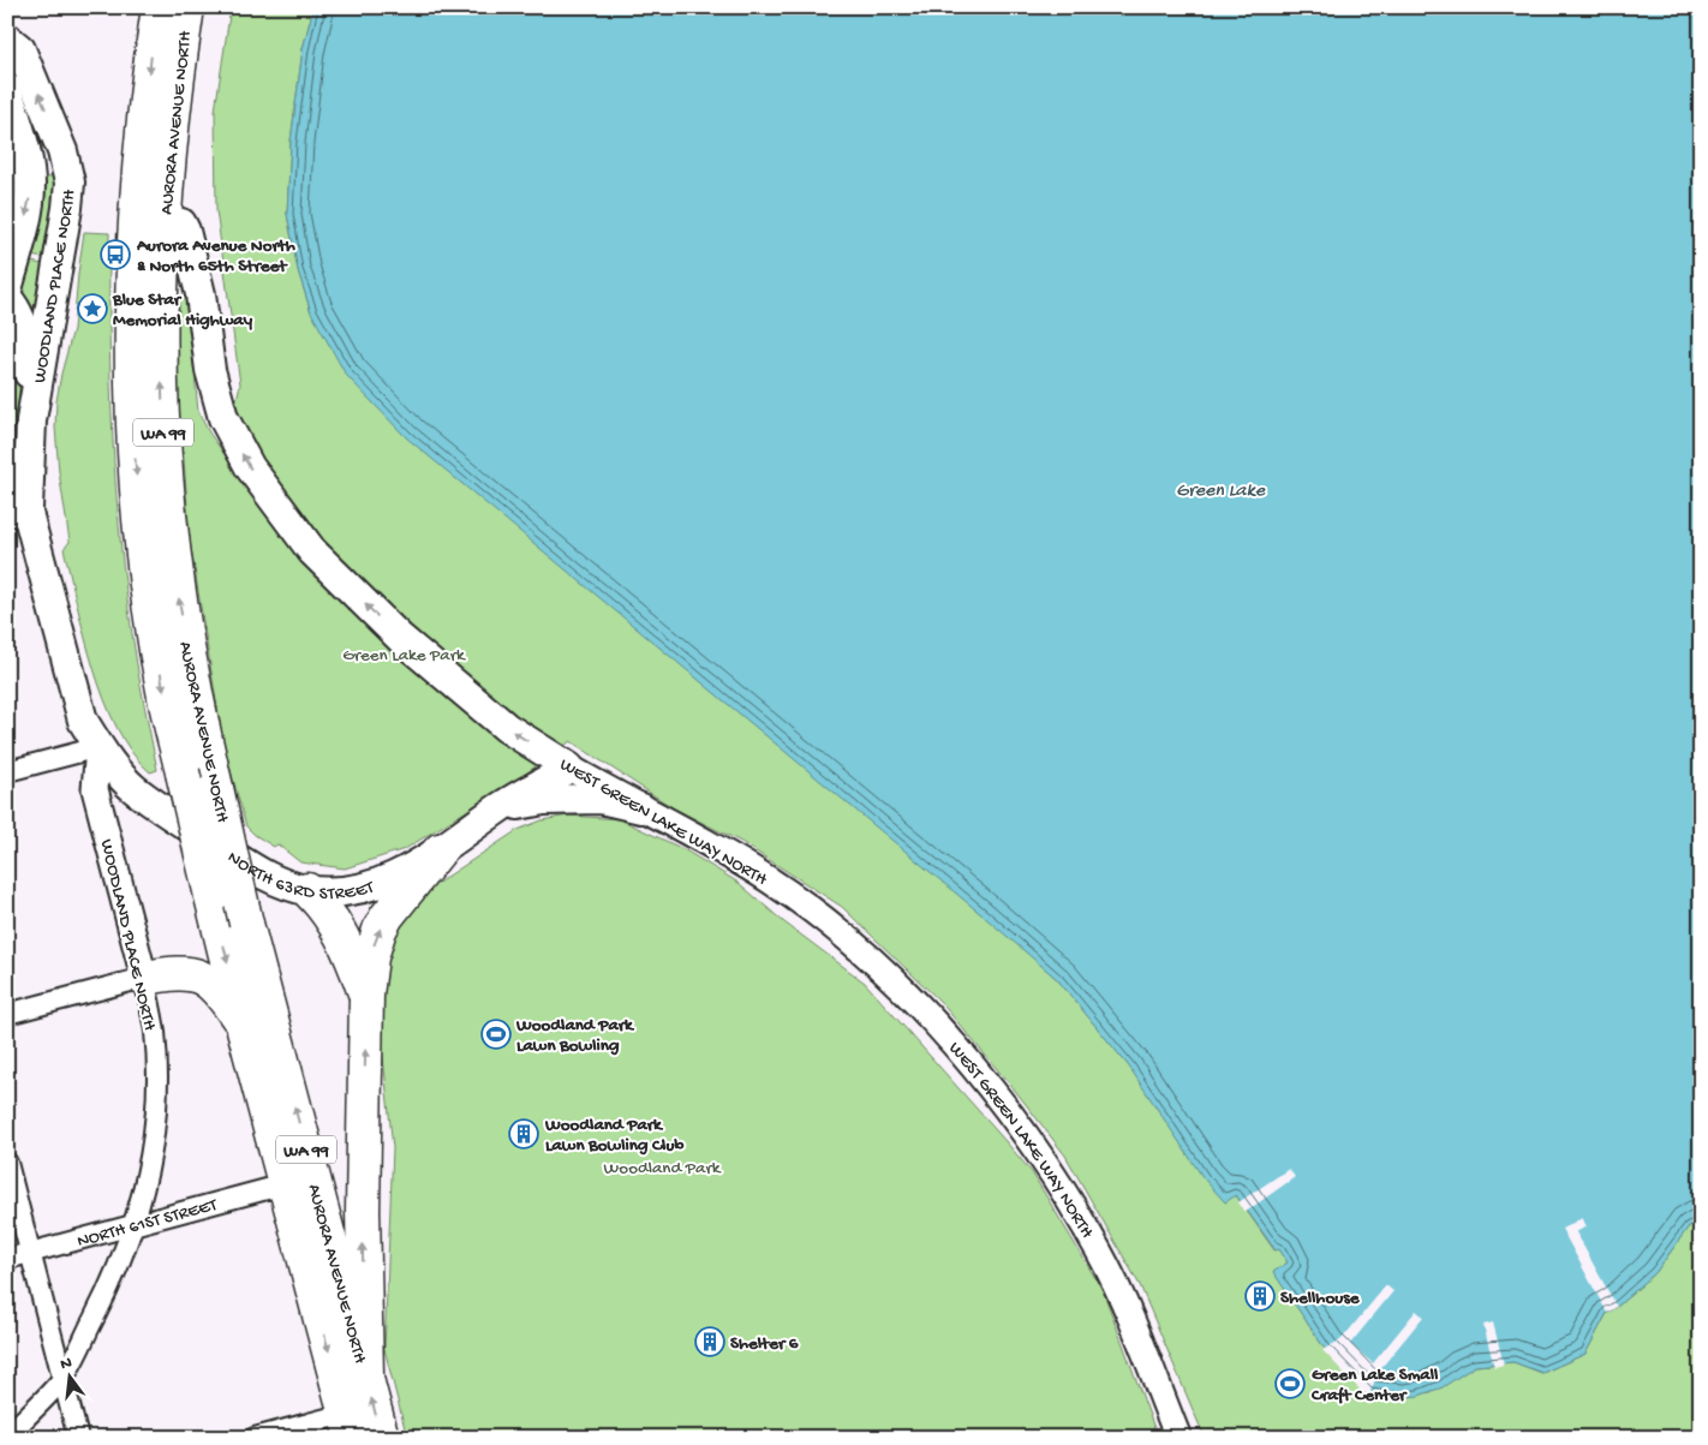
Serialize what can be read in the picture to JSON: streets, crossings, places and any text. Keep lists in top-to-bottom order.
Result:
{
  "streets": {
    "highway": ["AURORA AVENUE NORTH", "WA 99"],
    "main road": ["WOODLAND PLACE NORTH", "WEST GREEN LAKE WAY NORTH", "NORTH 63RD STREET"],
    "street": ["NORTH 61ST STREET"]
  },
  "crossings": [
    ["AURORA AVENUE NORTH", "WEST GREEN LAKE WAY NORTH"],
    ["AURORA AVENUE NORTH", "NORTH 61ST STREET"],
    ["WOODLAND PLACE NORTH", "NORTH 63RD STREET"],
    ["WOODLAND PLACE NORTH", "NORTH 61ST STREET"],
    ["WEST GREEN LAKE WAY NORTH", "NORTH 63RD STREET"]
  ],
  "one_way": ["WEST GREEN LAKE WAY NORTH"],
  "water": ["Green Lake"],
  "parks": ["Green Lake Park", "Woodland Park"],
  "places": {
    "bus stop": ["Aurora Avenue North & North 65th Street"],
    "place": ["Blue Star Memorial Highway"],
    "sports": ["Woodland Park Lawn Bowling", "Green Lake Small Craft Center"],
    "building": ["Woodland Park Lawn Bowling Club", "Shellhouse", "Shelter 6"]
  },
  "north": "top"
}
